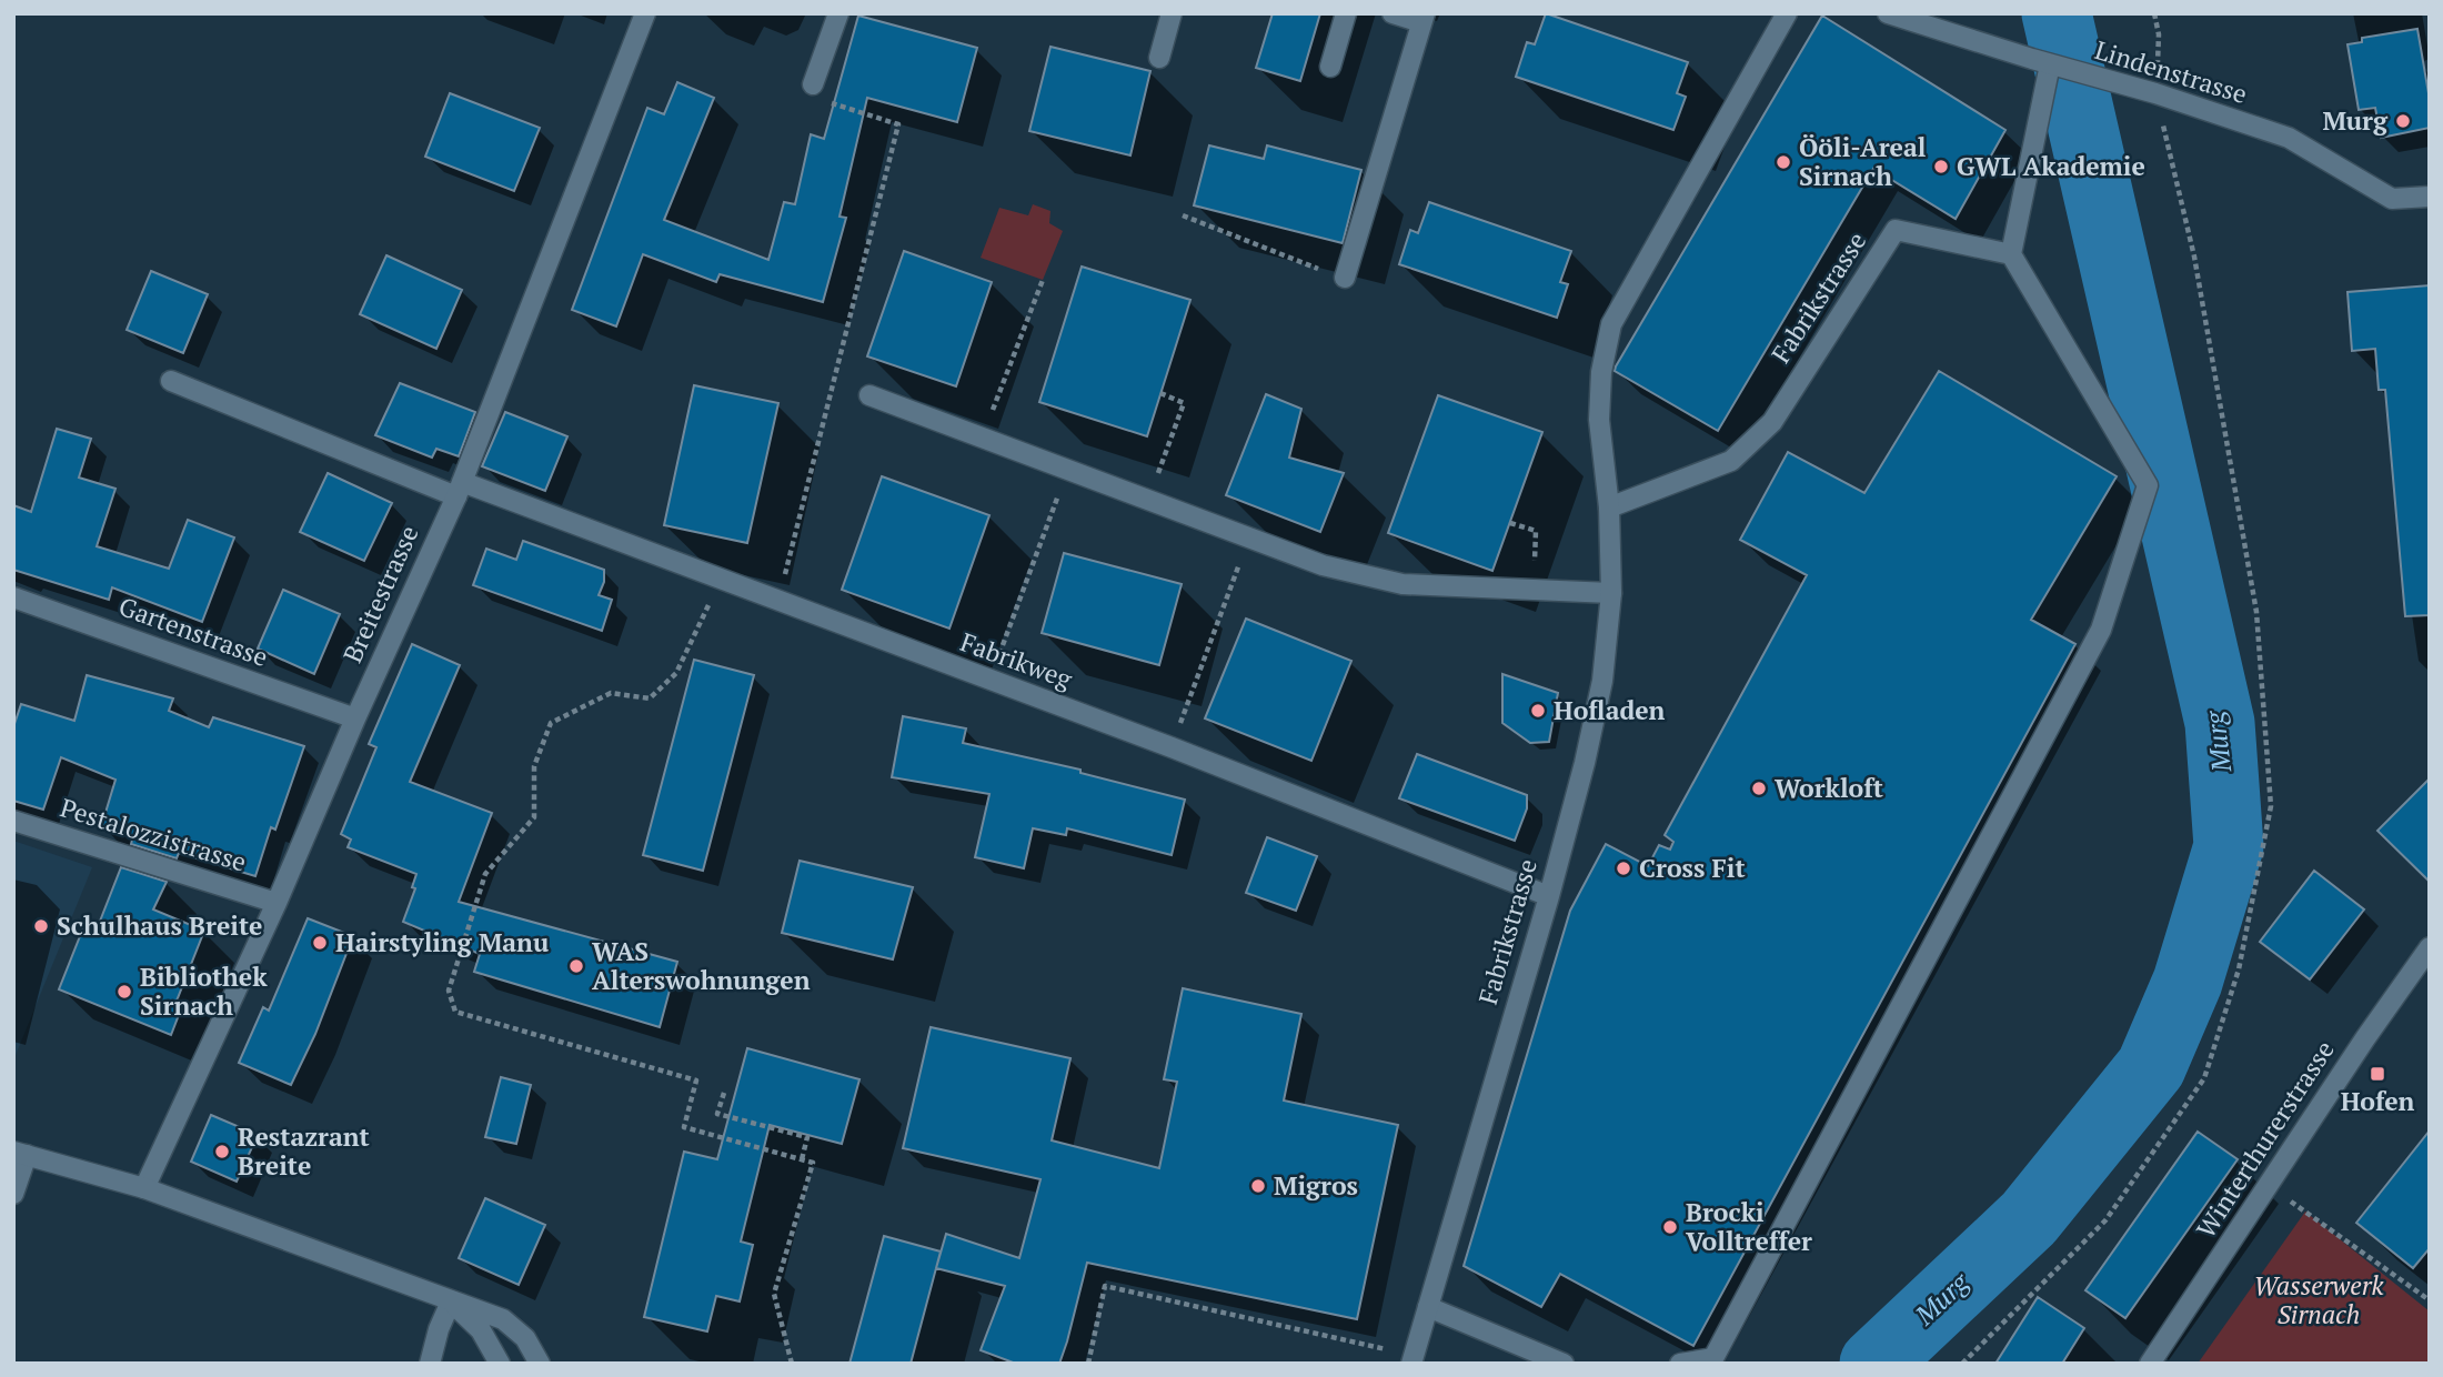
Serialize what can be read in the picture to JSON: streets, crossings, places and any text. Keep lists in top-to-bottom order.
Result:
{
  "streets": {
    "street": [
      "Lindenstrasse",
      "Fabrikstrasse",
      "Breitestrasse",
      "Gartenstrasse",
      "Fabrikweg",
      "Pestalozzistrasse",
      "Winterthurerstrasse"
    ]
  },
  "crossings": [
    ["Fabrikstrasse", "Fabrikweg"],
    ["Breitestrasse", "Gartenstrasse"],
    ["Breitestrasse", "Fabrikweg"],
    ["Breitestrasse", "Pestalozzistrasse"]
  ],
  "water": ["Murg"],
  "parks": ["Wasserwerk Sirnach"],
  "places": {
    "other": [
      "Murg",
      "Ööli-Areal Sirnach",
      "GWL Akademie",
      "Hofladen",
      "Workloft",
      "Cross Fit",
      "Schulhaus Breite",
      "Hairstyling Manu",
      "WAS Alterswohnungen",
      "Bibliothek Sirnach",
      "Restazrant Breite",
      "Migros",
      "Brocki Volltreffer"
    ],
    "transit": ["Hofen"]
  }
}
